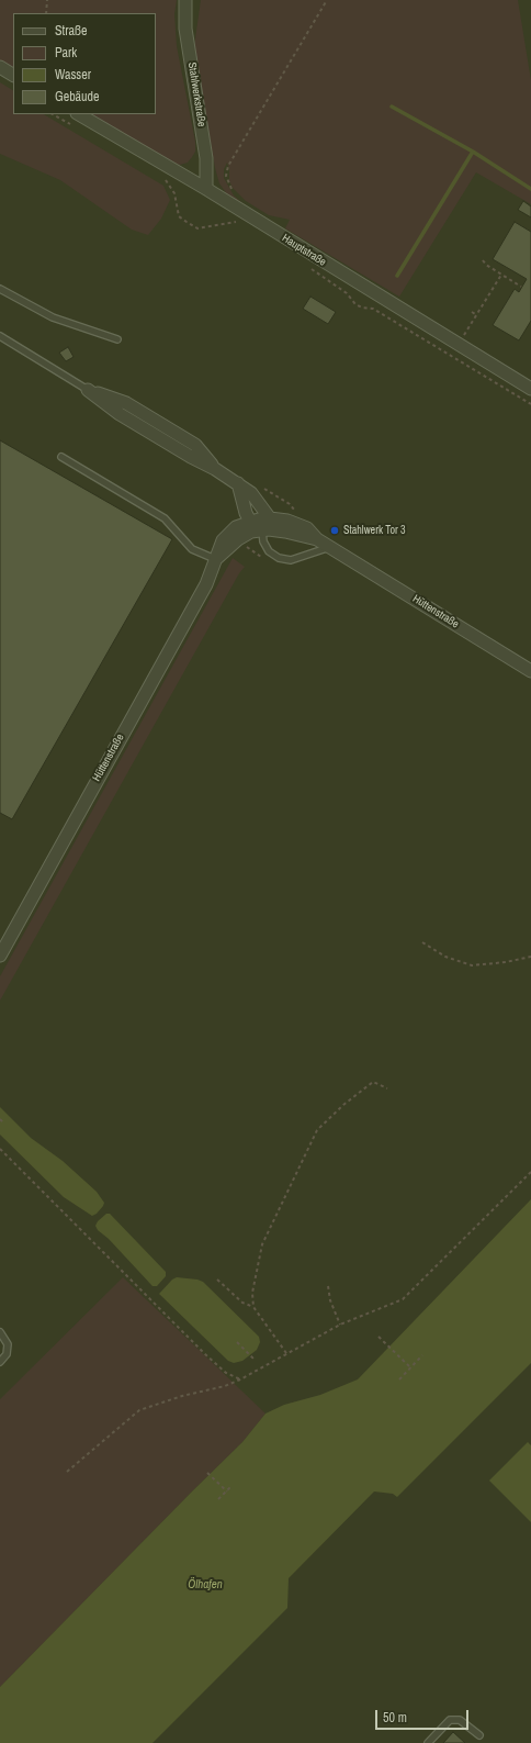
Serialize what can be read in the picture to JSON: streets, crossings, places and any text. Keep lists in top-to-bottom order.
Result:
{
  "streets": {
    "street": ["Stahlwerkstraße", "Hauptstraße", "Hüttenstraße"]
  },
  "crossings": [
    ["Stahlwerkstraße", "Hauptstraße"]
  ],
  "water": ["Ölhafen"],
  "places": ["Stahlwerk Tor 3"],
  "legend": [
    "Straße",
    "Park",
    "Wasser",
    "Gebäude"
  ],
  "scale_bar": "50 m"
}
